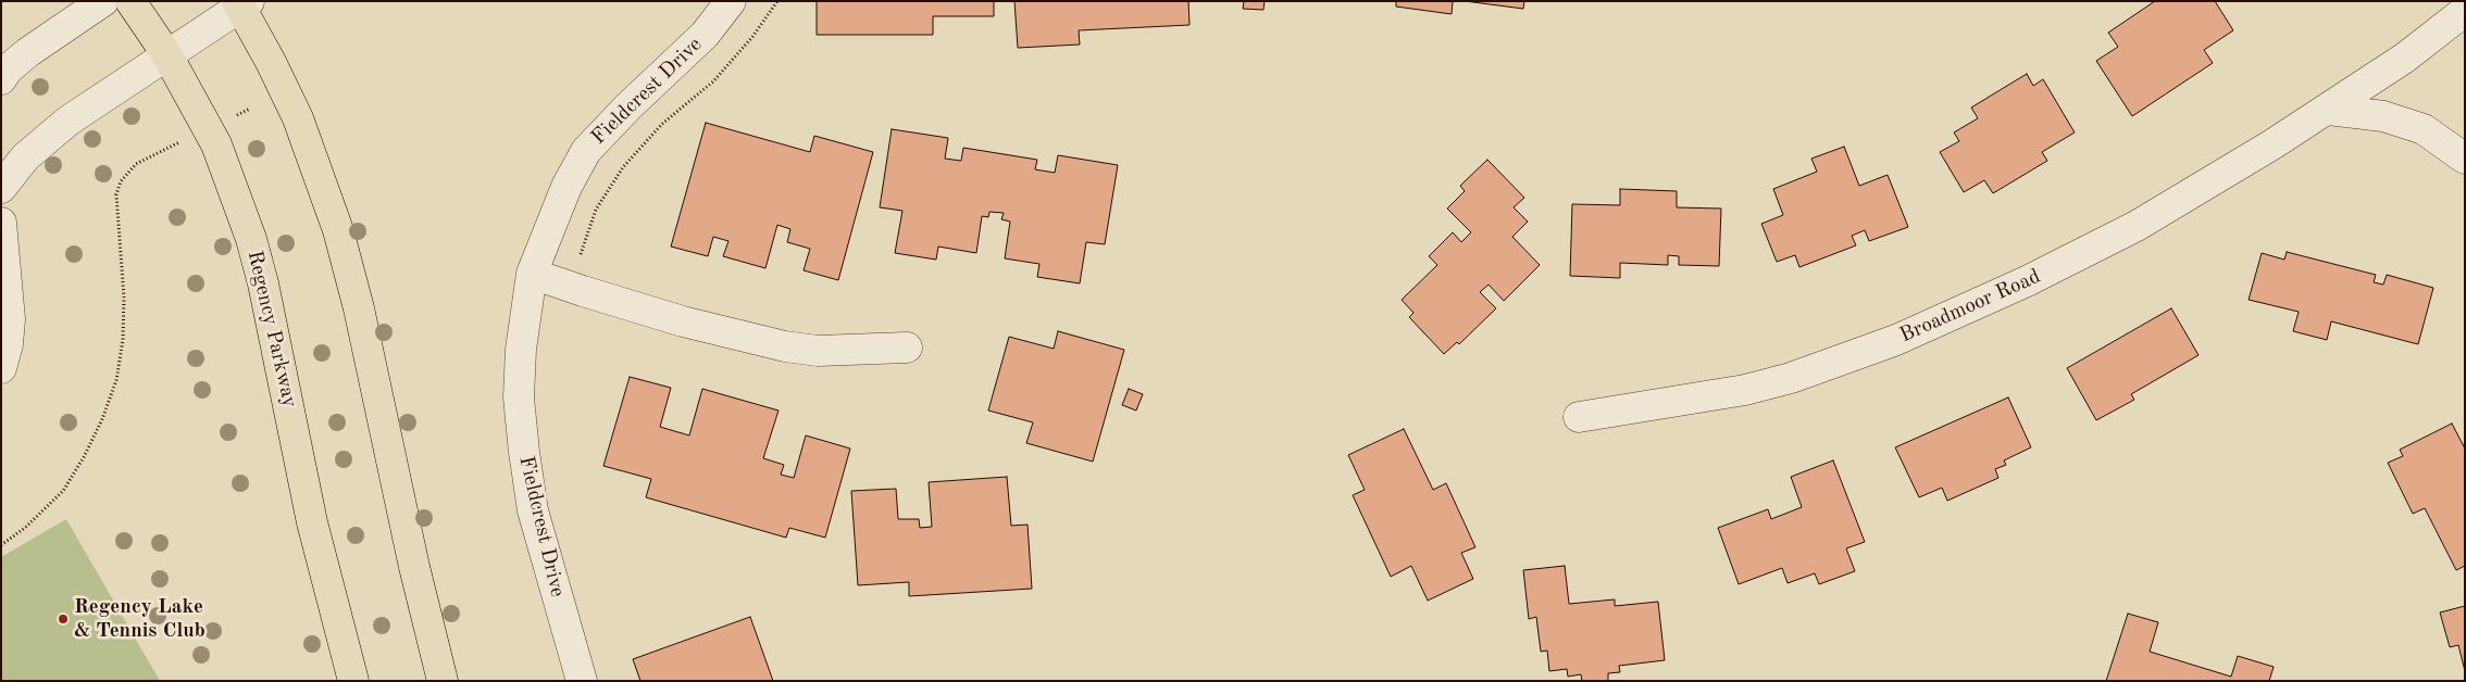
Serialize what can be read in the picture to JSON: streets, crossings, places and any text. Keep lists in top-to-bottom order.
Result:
{
  "streets": {
    "main road": ["Regency Parkway"],
    "street": ["Fieldcrest Drive", "Broadmoor Road"]
  },
  "places": ["Regency Lake & Tennis Club"]
}
